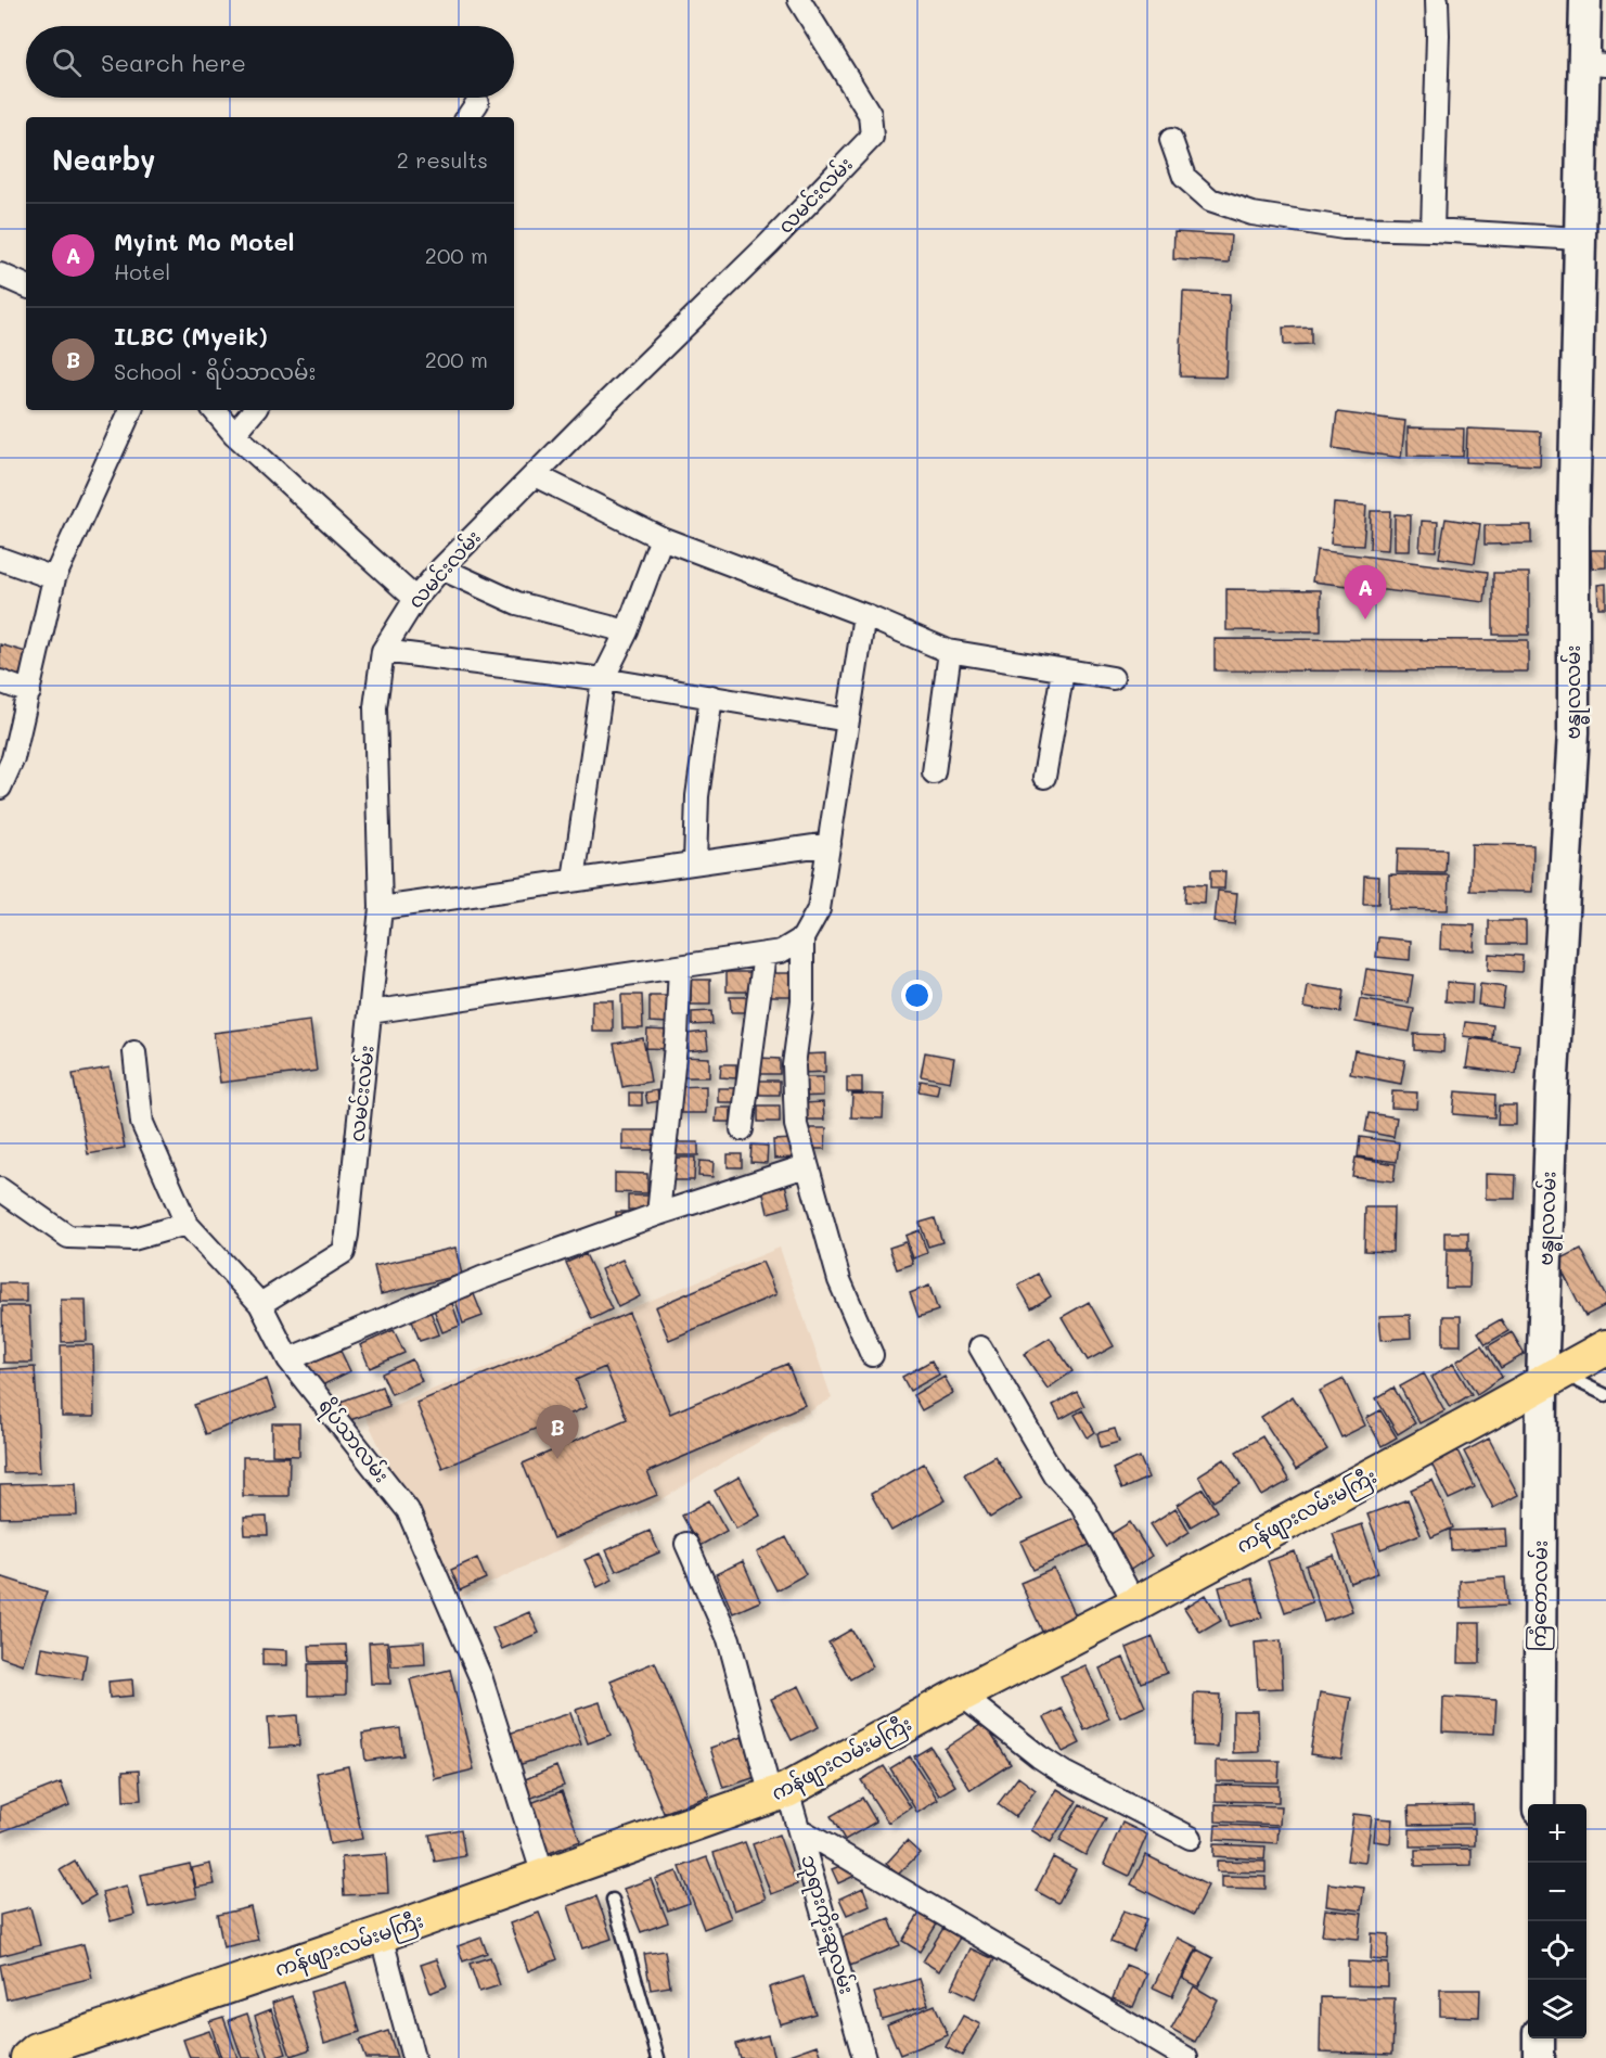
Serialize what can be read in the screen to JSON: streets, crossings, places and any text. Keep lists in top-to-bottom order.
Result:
{
  "streets": {
    "main road": ["ကန်ဖျားလမ်းမကြီး"],
    "street": [
      "လမင်းလမ်း",
      "ဗန္ဓုလလမ်း",
      "ရိပ်သာလမ်း",
      "ကြံတောလမ်း",
      "ဘုရားကိုးဆူလမ်း"
    ]
  },
  "crossings": [
    ["လမင်းလမ်း", "ရိပ်သာလမ်း"],
    ["ဗန္ဓုလလမ်း", "ကန်ဖျားလမ်းမကြီး"],
    ["ဗန္ဓုလလမ်း", "ကြံတောလမ်း"],
    ["ရိပ်သာလမ်း", "ကန်ဖျားလမ်းမကြီး"],
    ["ကန်ဖျားလမ်းမကြီး", "ကြံတောလမ်း"],
    ["ကန်ဖျားလမ်းမကြီး", "ဘုရားကိုးဆူလမ်း"]
  ],
  "page": {
    "search": "Search here",
    "heading": ["Nearby", "2 results"],
    "list": [
      {
        "mark": "A",
        "name": "Myint Mo Motel",
        "note": "Hotel",
        "value": "200 m"
      },
      {
        "mark": "B",
        "name": "ILBC (Myeik)",
        "note": "School · ရိပ်သာလမ်း",
        "value": "200 m"
      }
    ],
    "pins": ["A", "B"],
    "map_buttons": ["+", "−"]
  }
}
